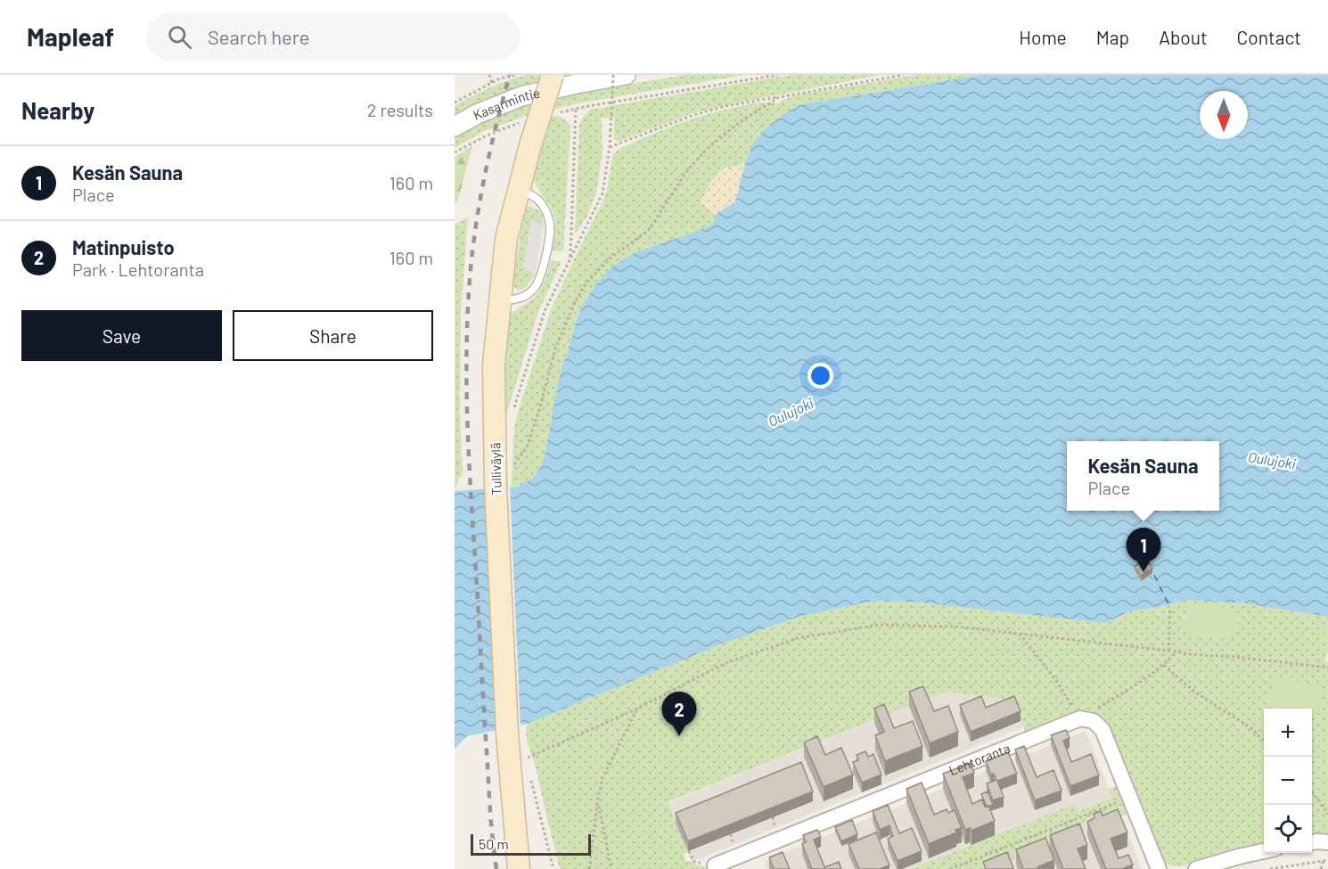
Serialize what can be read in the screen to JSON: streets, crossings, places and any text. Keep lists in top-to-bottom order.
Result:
{
  "streets": {
    "main road": ["Tulliväylä"],
    "street": ["Kasarmintie", "Lehtoranta"]
  },
  "water": ["Oulujoki"],
  "scale_bar": "50 m",
  "north": "bottom",
  "page": {
    "header": "Mapleaf",
    "search": "Search here",
    "nav": [
      "Home",
      "Map",
      "About",
      "Contact"
    ],
    "heading": ["Nearby", "2 results"],
    "list": [
      {
        "mark": "1",
        "name": "Kesän Sauna",
        "note": "Place",
        "value": "160 m"
      },
      {
        "mark": "2",
        "name": "Matinpuisto",
        "note": "Park · Lehtoranta",
        "value": "160 m"
      }
    ],
    "buttons": ["Save", "Share"],
    "popup": ["Kesän Sauna", "Place"],
    "pins": ["1", "2"],
    "map_buttons": ["+", "−"],
    "scale": "50 m"
  }
}
